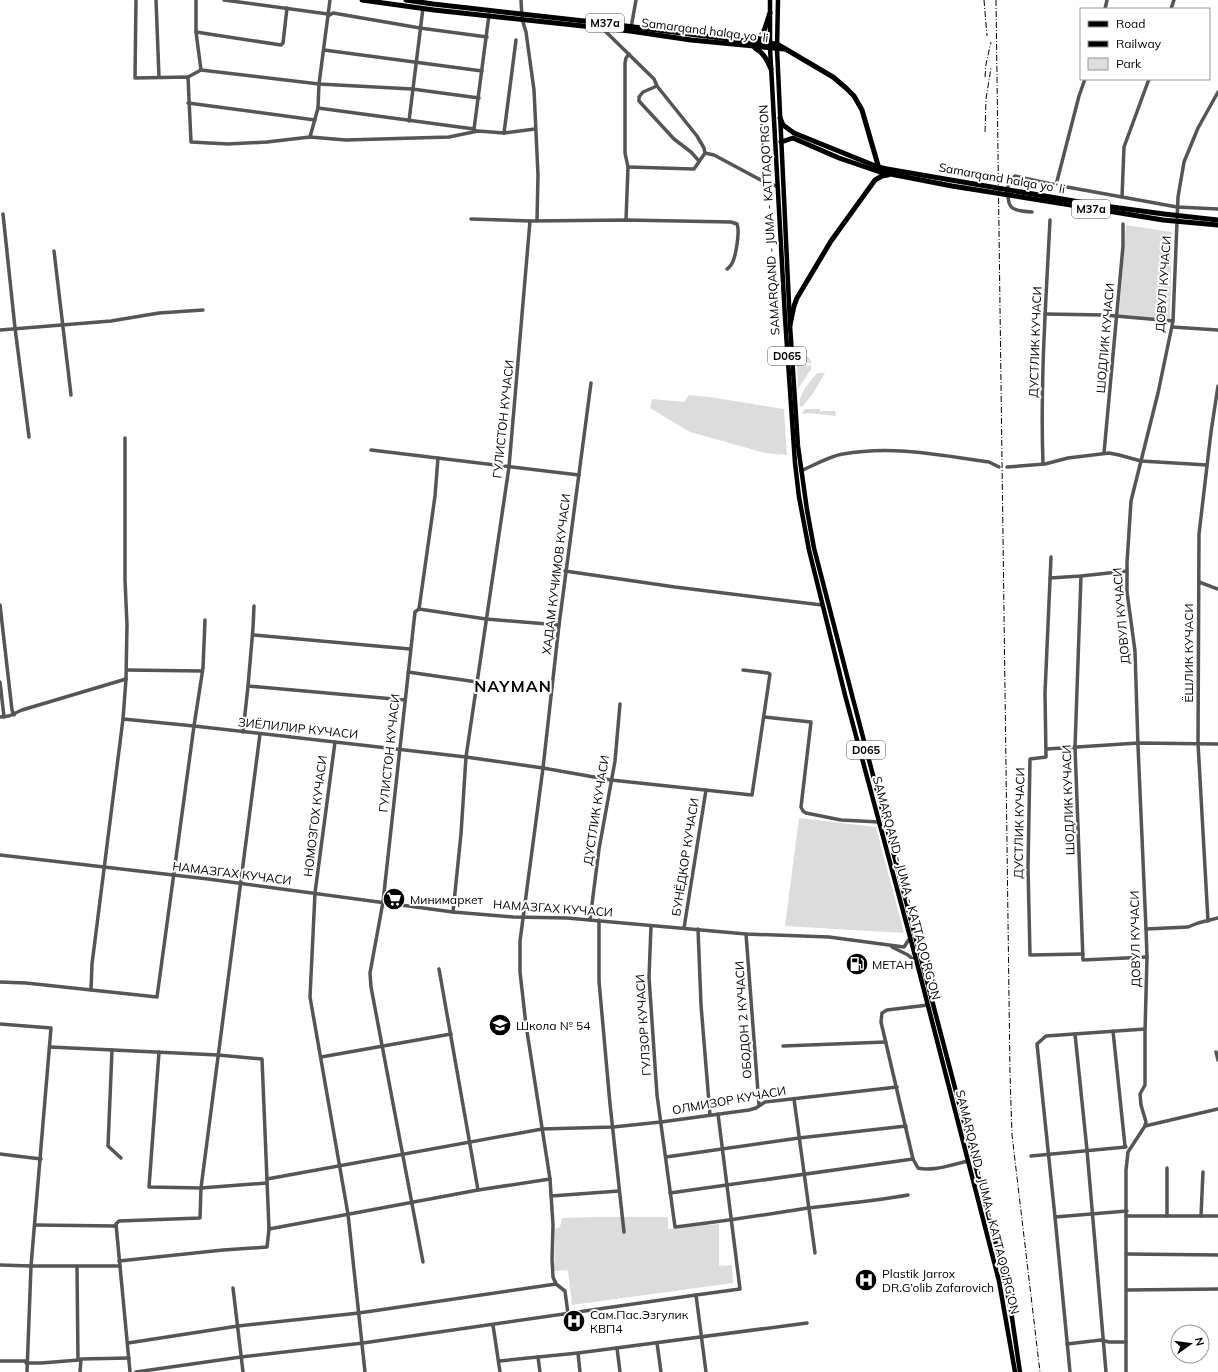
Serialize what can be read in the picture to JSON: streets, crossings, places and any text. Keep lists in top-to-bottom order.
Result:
{
  "streets": {
    "highway": ["M37a", "Samarqand halqa yoʻli"],
    "main road": ["SAMARQAND - JUMA - KATTAQO‘RG‘ON", "D065"],
    "street": [
      "ДОВУЛ КУЧАСИ",
      "ШОДЛИК КУЧАСИ",
      "ДУСТЛИК КУЧАСИ",
      "ГУЛИСТОН КУЧАСИ",
      "ХАДАМ КУЧИМОВ КУЧАСИ",
      "ЁШЛИК КУЧАСИ",
      "ЗИЁЛИЛИР КУЧАСИ",
      "НОМОЗГОХ КУЧАСИ",
      "БУНЁДКОР КУЧАСИ",
      "НАМАЗГАХ КУЧАСИ",
      "ОБОДОН 2 КУЧАСИ",
      "ГУЛЗОР КУЧАСИ",
      "ОЛМИЗОР КУЧАСИ"
    ]
  },
  "crossings": [
    ["M37a", "Samarqand halqa yoʻli"],
    ["M37a", "SAMARQAND - JUMA - KATTAQO‘RG‘ON"],
    ["Samarqand halqa yoʻli", "SAMARQAND - JUMA - KATTAQO‘RG‘ON"],
    ["ШОДЛИК КУЧАСИ", "ДУСТЛИК КУЧАСИ"],
    ["ДУСТЛИК КУЧАСИ", "ЗИЁЛИЛИР КУЧАСИ"],
    ["ДУСТЛИК КУЧАСИ", "НАМАЗГАХ КУЧАСИ"],
    ["ГУЛИСТОН КУЧАСИ", "ЗИЁЛИЛИР КУЧАСИ"],
    ["ГУЛИСТОН КУЧАСИ", "НАМАЗГАХ КУЧАСИ"],
    ["ГУЛИСТОН КУЧАСИ", "ОЛМИЗОР КУЧАСИ"],
    ["ХАДАМ КУЧИМОВ КУЧАСИ", "ЗИЁЛИЛИР КУЧАСИ"],
    ["ХАДАМ КУЧИМОВ КУЧАСИ", "НАМАЗГАХ КУЧАСИ"],
    ["ХАДАМ КУЧИМОВ КУЧАСИ", "ОЛМИЗОР КУЧАСИ"],
    ["ЗИЁЛИЛИР КУЧАСИ", "НОМОЗГОХ КУЧАСИ"],
    ["ЗИЁЛИЛИР КУЧАСИ", "БУНЁДКОР КУЧАСИ"],
    ["НОМОЗГОХ КУЧАСИ", "НАМАЗГАХ КУЧАСИ"],
    ["НОМОЗГОХ КУЧАСИ", "ОЛМИЗОР КУЧАСИ"],
    ["БУНЁДКОР КУЧАСИ", "НАМАЗГАХ КУЧАСИ"],
    ["НАМАЗГАХ КУЧАСИ", "ОБОДОН 2 КУЧАСИ"],
    ["НАМАЗГАХ КУЧАСИ", "ГУЛЗОР КУЧАСИ"],
    ["ОБОДОН 2 КУЧАСИ", "ОЛМИЗОР КУЧАСИ"],
    ["ГУЛЗОР КУЧАСИ", "ОЛМИЗОР КУЧАСИ"]
  ],
  "districts": ["NAYMAN"],
  "places": {
    "supermarket": ["Минимаркет"],
    "fuel station": ["МЕТАН"],
    "school or university": ["Школа № 54"],
    "hospital": ["Plastik Jarrox DR.G’olib Zafarovich", "Сам.Пас.Эзгулик КВП4"]
  },
  "legend": ["Road", "Railway", "Park"],
  "north": "right"
}
